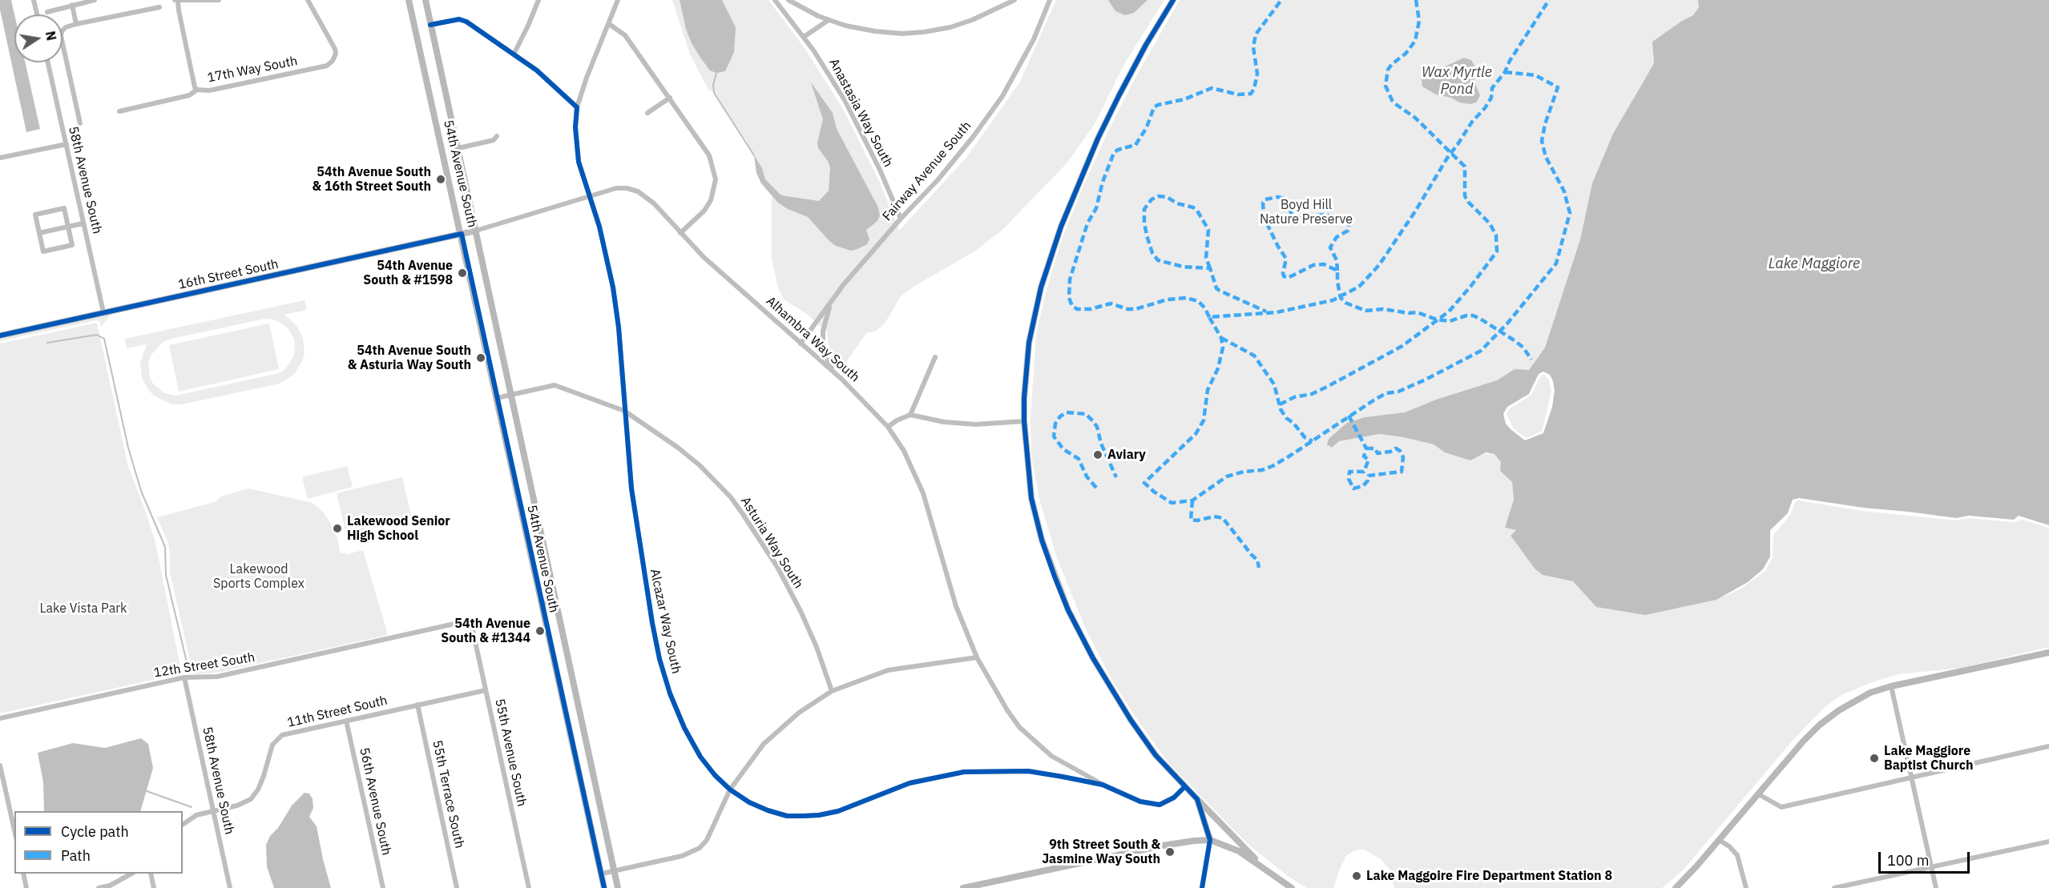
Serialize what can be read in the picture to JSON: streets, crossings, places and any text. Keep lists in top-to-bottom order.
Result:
{
  "streets": {
    "main road": ["54th Avenue South"],
    "street": [
      "17th Way South",
      "Anastasia Way South",
      "Fairway Avenue South",
      "58th Avenue South",
      "16th Street South",
      "Alhambra Way South",
      "Asturia Way South",
      "Alcazar Way South",
      "12th Street South",
      "11th Street South",
      "55th Avenue South",
      "55th Terrace South",
      "56th Avenue South"
    ]
  },
  "crossings": [
    ["Anastasia Way South", "Fairway Avenue South"],
    ["Fairway Avenue South", "Alhambra Way South"],
    ["54th Avenue South", "16th Street South"],
    ["54th Avenue South", "Asturia Way South"],
    ["58th Avenue South", "16th Street South"],
    ["58th Avenue South", "12th Street South"],
    ["58th Avenue South", "11th Street South"],
    ["16th Street South", "Alhambra Way South"],
    ["16th Street South", "Alcazar Way South"],
    ["Alhambra Way South", "Alcazar Way South"],
    ["Asturia Way South", "Alcazar Way South"],
    ["12th Street South", "55th Avenue South"],
    ["11th Street South", "55th Avenue South"],
    ["11th Street South", "55th Terrace South"],
    ["11th Street South", "56th Avenue South"]
  ],
  "water": ["Wax Myrtle Pond", "Lake Maggiore"],
  "parks": ["Boyd Hill Nature Preserve", "Lakewood Sports Complex", "Lake Vista Park"],
  "places": [
    "54th Avenue South & 16th Street South",
    "54th Avenue South & #1598",
    "54th Avenue South & Asturia Way South",
    "Aviary",
    "Lakewood Senior High School",
    "54th Avenue South & #1344",
    "Lake Maggiore Baptist Church",
    "9th Street South & Jasmine Way South",
    "Lake Maggoire Fire Department Station 8"
  ],
  "legend": ["Cycle path", "Path"],
  "scale_bar": "100 m",
  "north": "right"
}
